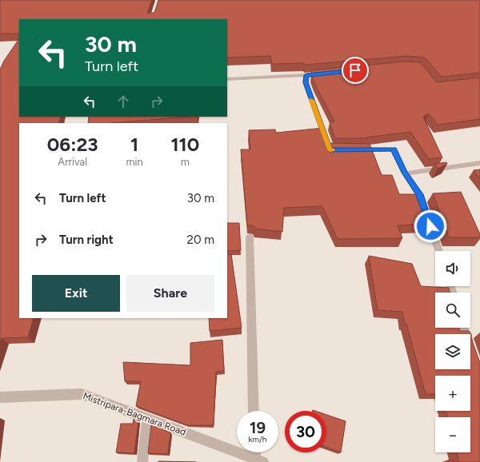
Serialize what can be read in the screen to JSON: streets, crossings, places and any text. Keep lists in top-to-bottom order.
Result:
{
  "streets": {
    "street": ["Mistripara-Bagmara Road"]
  },
  "page": {
    "turn": ["30 m", "Turn left"],
    "eta": [
      "06:23",
      "Arrival",
      "1",
      "min",
      "110",
      "m"
    ],
    "list": [
      {
        "name": "Turn left",
        "value": "30 m"
      },
      {
        "name": "Turn right",
        "value": "20 m"
      }
    ],
    "map_buttons": ["+", "−"],
    "buttons": ["Exit", "Share"],
    "speed": "19 km/h",
    "limit": "30"
  }
}
